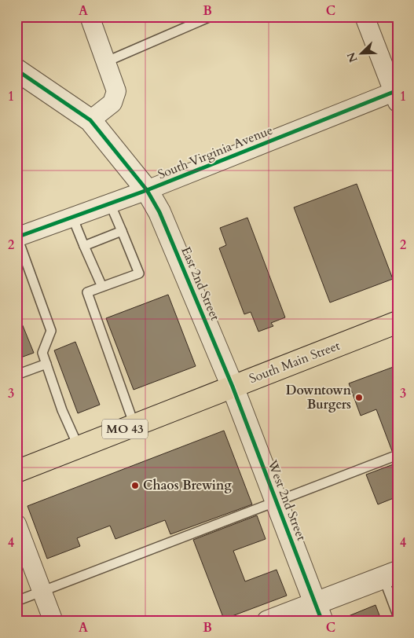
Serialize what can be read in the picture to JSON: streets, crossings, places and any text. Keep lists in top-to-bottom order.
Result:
{
  "streets": {
    "main road": ["South Main Street", "MO 43"],
    "street": ["South Virginia Avenue", "East 2nd Street", "West 2nd Street"]
  },
  "crossings": [
    ["South Virginia Avenue", "East 2nd Street"],
    ["East 2nd Street", "South Main Street"],
    ["East 2nd Street", "West 2nd Street"],
    ["South Main Street", "West 2nd Street"]
  ],
  "places": ["Downtown Burgers", "Chaos Brewing"],
  "north": "bottom left",
  "grid": {
    "columns": ["A", "B", "C"],
    "rows": [
      "1",
      "2",
      "3",
      "4"
    ]
  }
}
